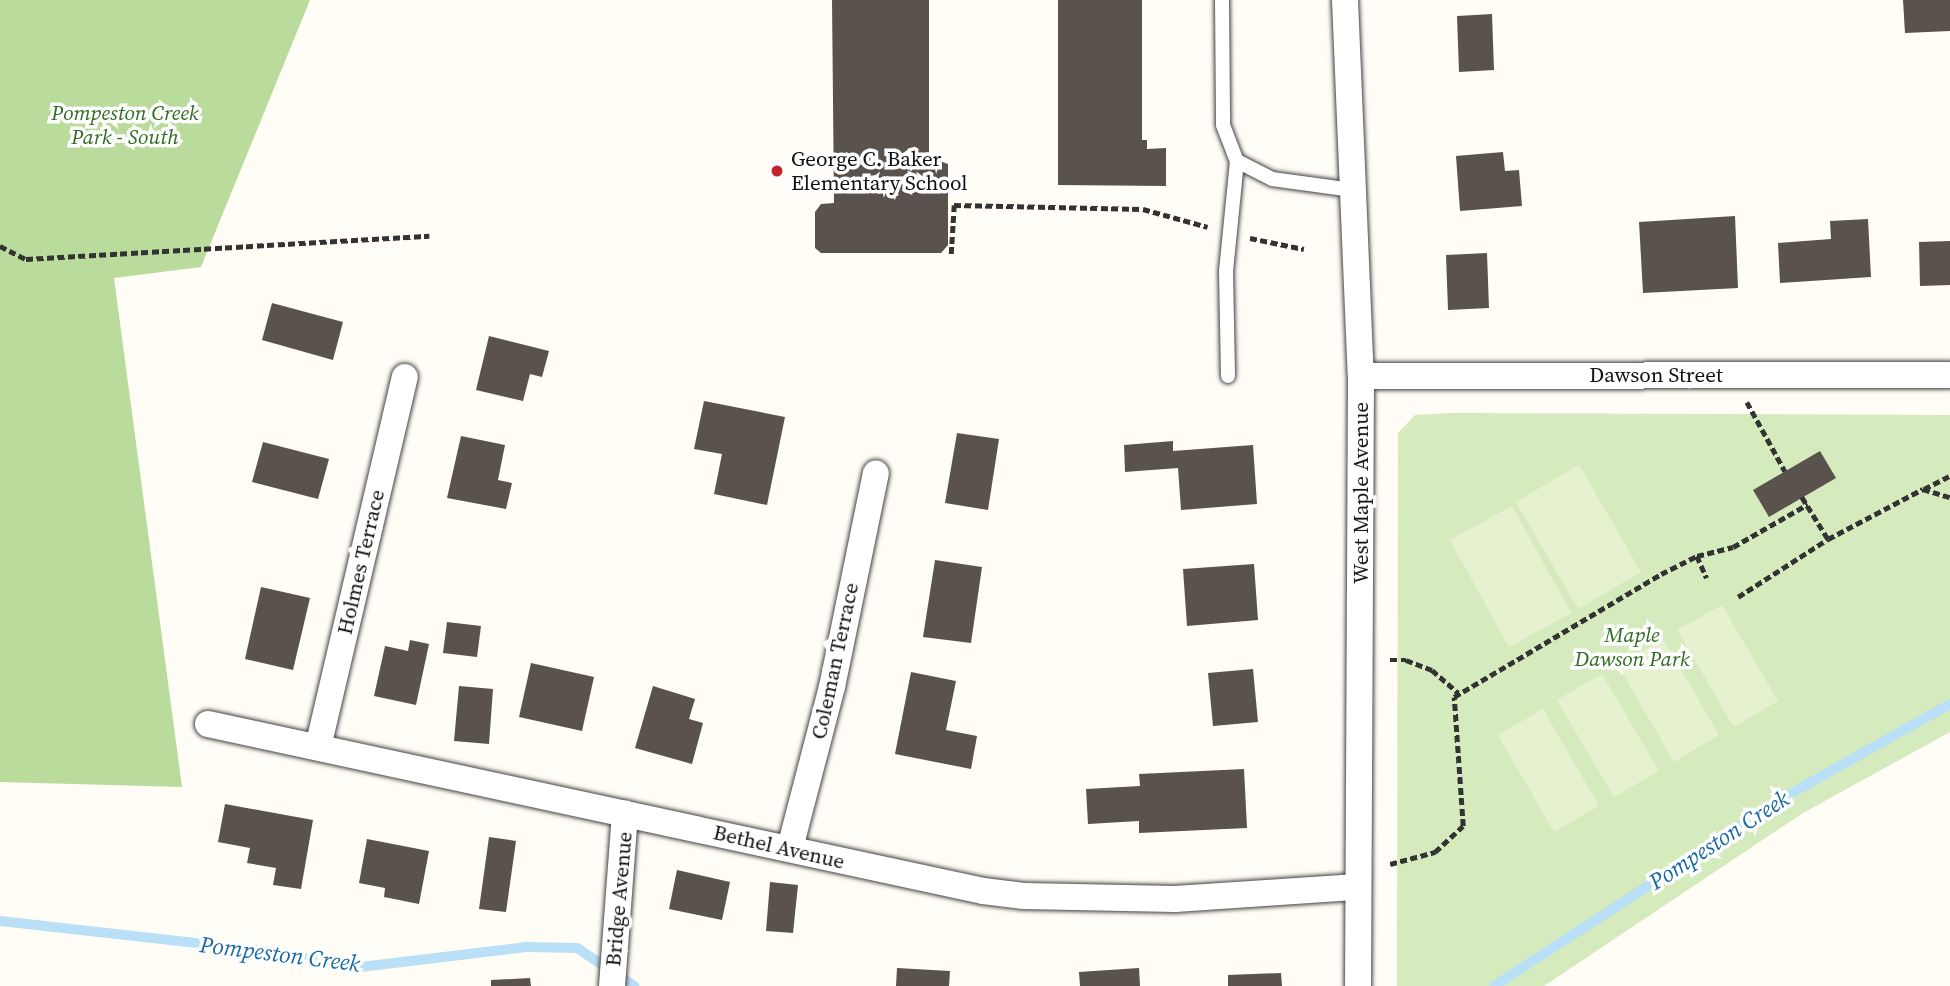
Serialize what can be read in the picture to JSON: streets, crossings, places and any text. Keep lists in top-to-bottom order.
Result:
{
  "streets": {
    "street": [
      "Dawson Street",
      "West Maple Avenue",
      "Holmes Terrace",
      "Coleman Terrace",
      "Bethel Avenue",
      "Bridge Avenue"
    ]
  },
  "crossings": [
    ["Dawson Street", "West Maple Avenue"],
    ["West Maple Avenue", "Bethel Avenue"],
    ["Holmes Terrace", "Bethel Avenue"],
    ["Coleman Terrace", "Bethel Avenue"],
    ["Bethel Avenue", "Bridge Avenue"]
  ],
  "water": ["Pompeston Creek"],
  "parks": ["Pompeston Creek Park - South", "Maple Dawson Park"],
  "places": ["George C. Baker Elementary School"]
}
